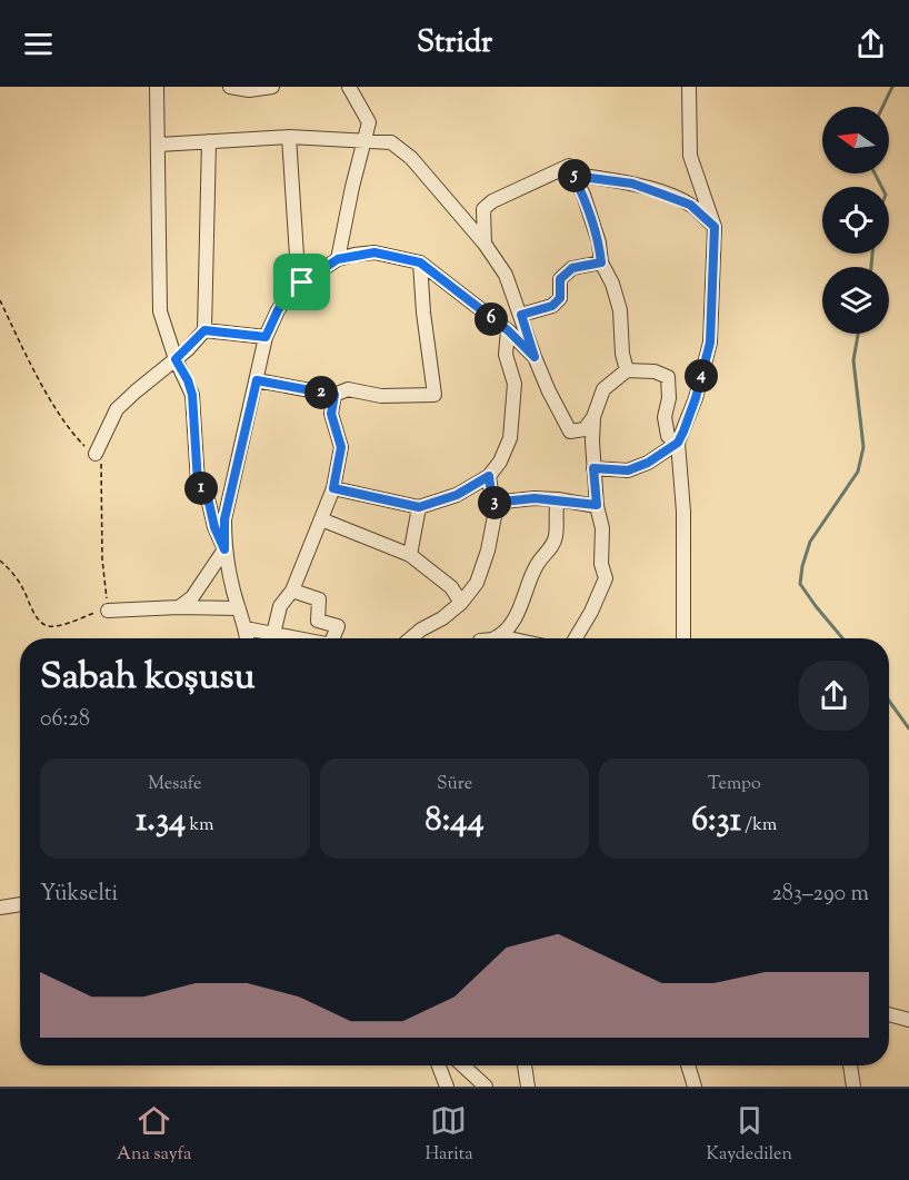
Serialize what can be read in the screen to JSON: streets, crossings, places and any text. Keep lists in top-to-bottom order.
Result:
{
  "north": "left",
  "page": {
    "header": "Stridr",
    "pins": [
      "5",
      "6",
      "4",
      "2",
      "1",
      "3"
    ],
    "heading": ["Sabah koşusu", "06:28"],
    "stats": [
      ["Mesafe", "1.34 km"],
      ["Süre", "8:44"],
      ["Tempo", "6:31 /km"]
    ],
    "chart": ["Yükselti", "283–290 m"],
    "tabs": ["Ana sayfa", "Harita", "Kaydedilen"]
  }
}
